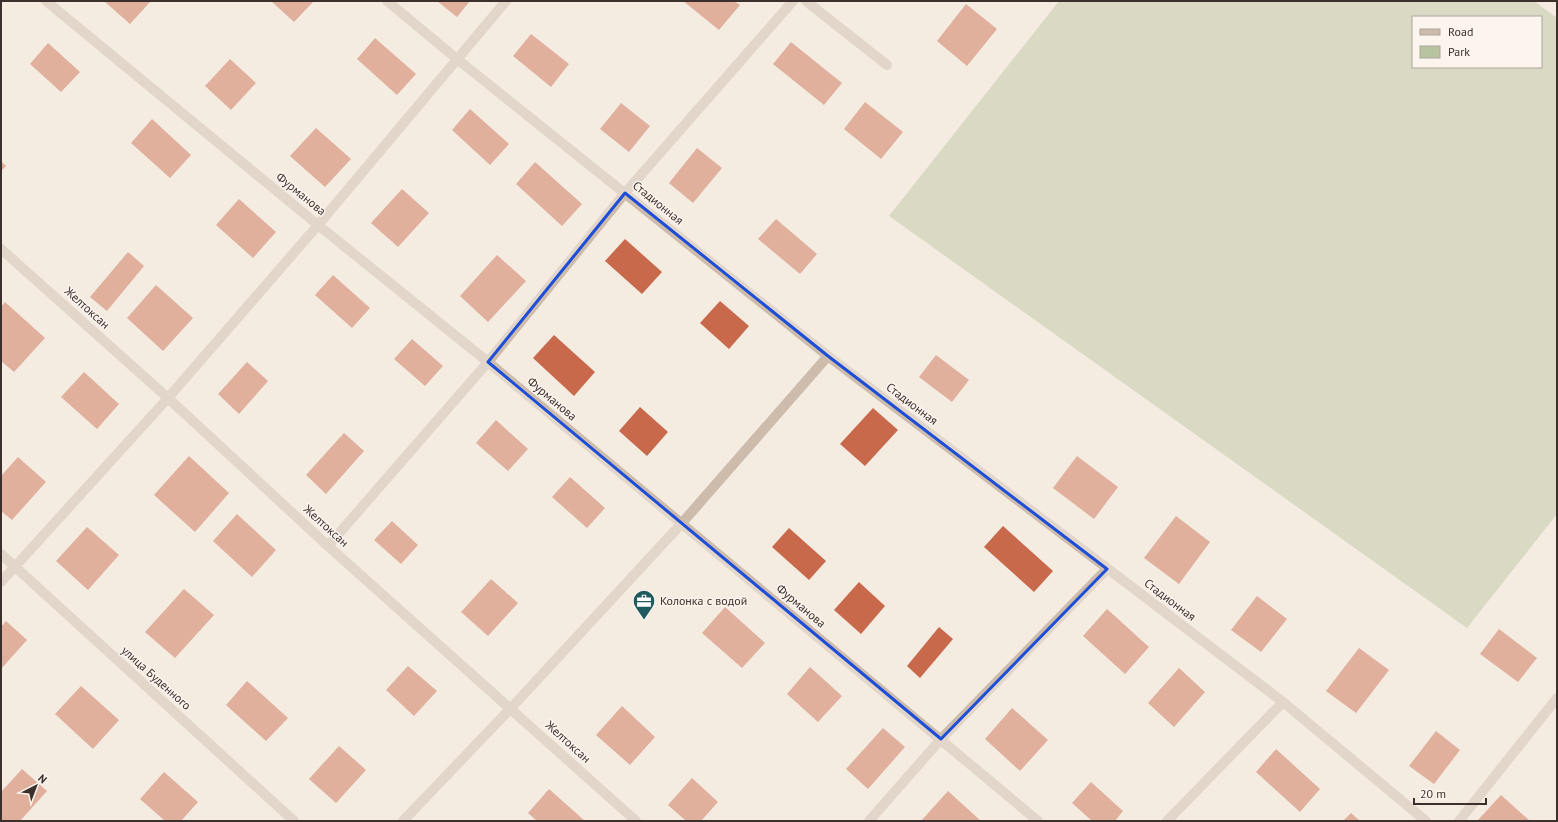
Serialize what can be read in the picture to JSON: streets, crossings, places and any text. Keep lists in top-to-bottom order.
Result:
{
  "streets": {
    "street": [
      "Фурманова",
      "Стадионная",
      "Желтоксан",
      "улица Буденного"
    ]
  },
  "places": {
    "office": ["Колонка с водой"]
  },
  "legend": ["Road", "Park"],
  "scale_bar": "20 m",
  "north": "top right"
}
